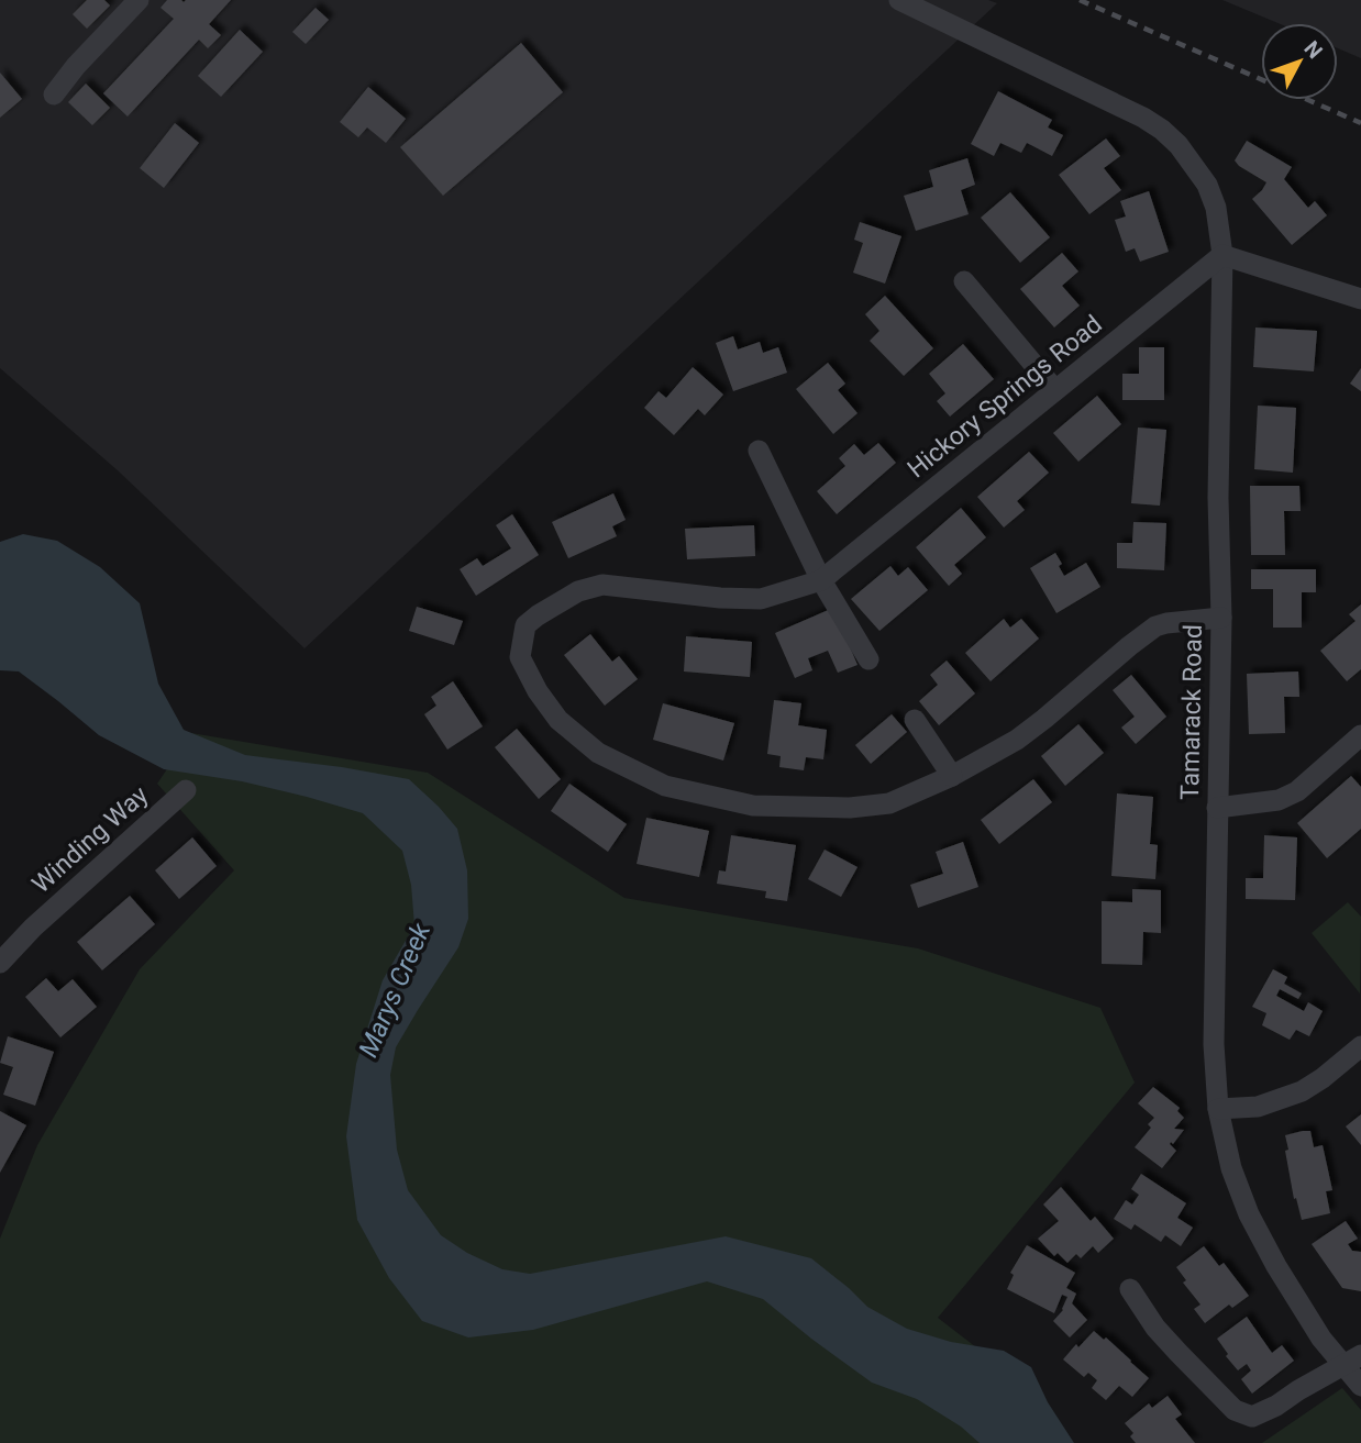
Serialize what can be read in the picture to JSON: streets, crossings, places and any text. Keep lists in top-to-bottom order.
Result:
{
  "streets": {
    "street": ["Hickory Springs Road", "Tamarack Road", "Winding Way"]
  },
  "crossings": [
    ["Hickory Springs Road", "Tamarack Road"]
  ],
  "water": ["Marys Creek"],
  "north": "top right"
}
